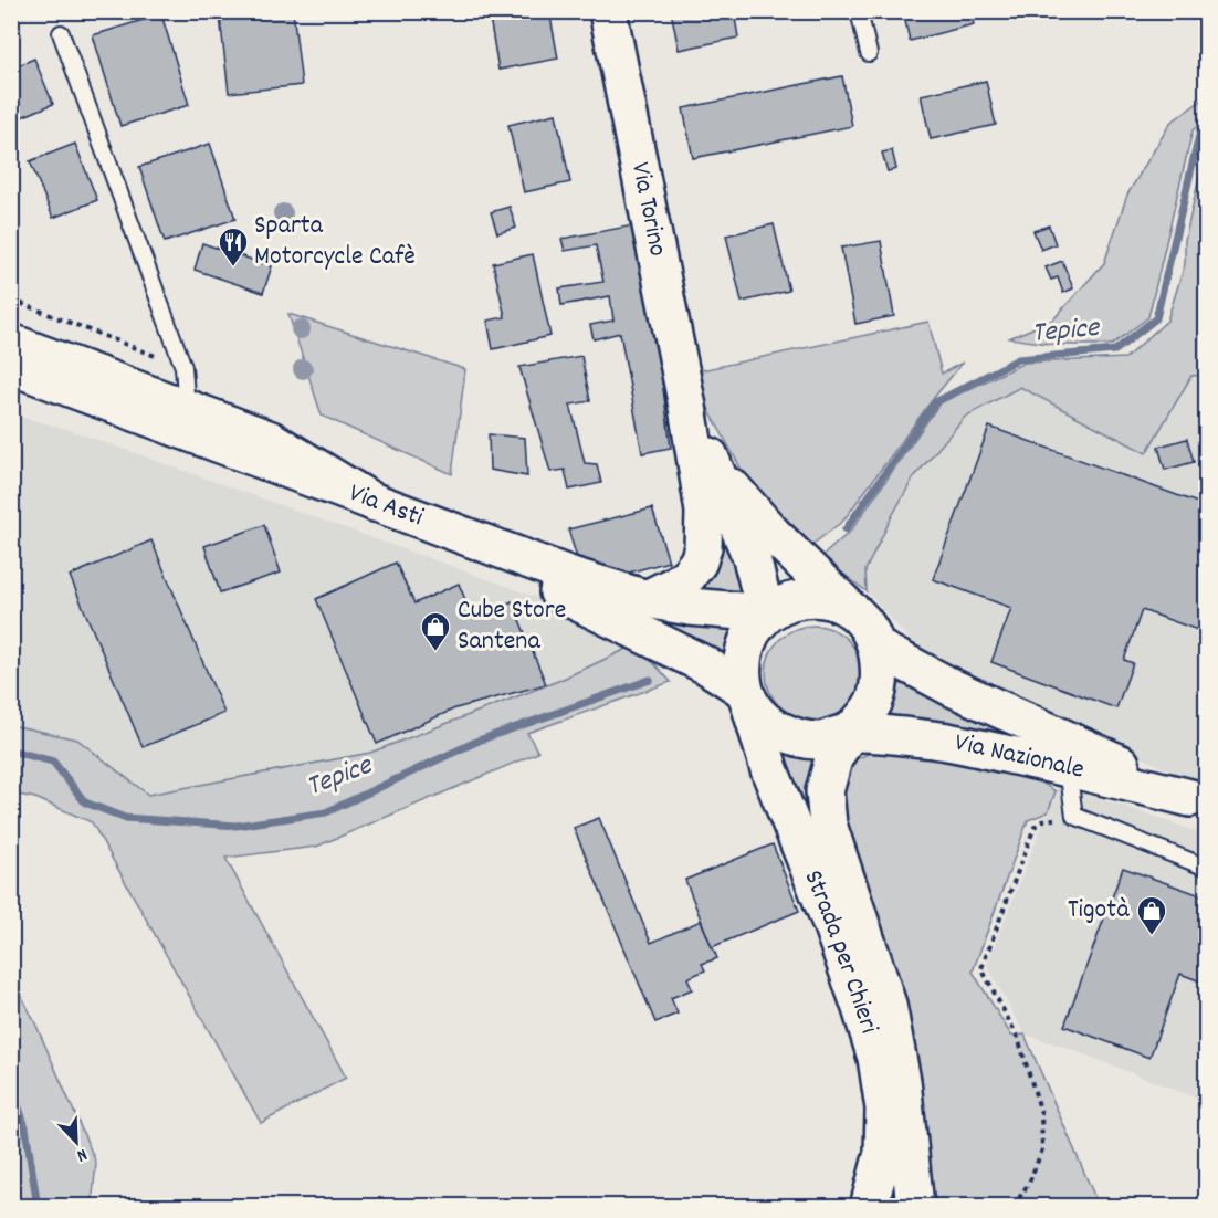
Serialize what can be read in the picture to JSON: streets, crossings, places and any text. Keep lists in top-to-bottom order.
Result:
{
  "streets": {
    "main road": [
      "Via Torino",
      "Via Asti",
      "Via Nazionale",
      "Strada per Chieri"
    ]
  },
  "crossings": [
    ["Via Torino", "Via Asti"],
    ["Via Torino", "Via Nazionale"],
    ["Via Torino", "Strada per Chieri"],
    ["Via Asti", "Via Nazionale"],
    ["Via Asti", "Strada per Chieri"],
    ["Via Nazionale", "Strada per Chieri"]
  ],
  "water": ["Tepice"],
  "places": {
    "restaurant": ["Sparta Motorcycle Cafè"],
    "shop": ["Cube Store Santena", "Tigotà"]
  },
  "north": "bottom right"
}
